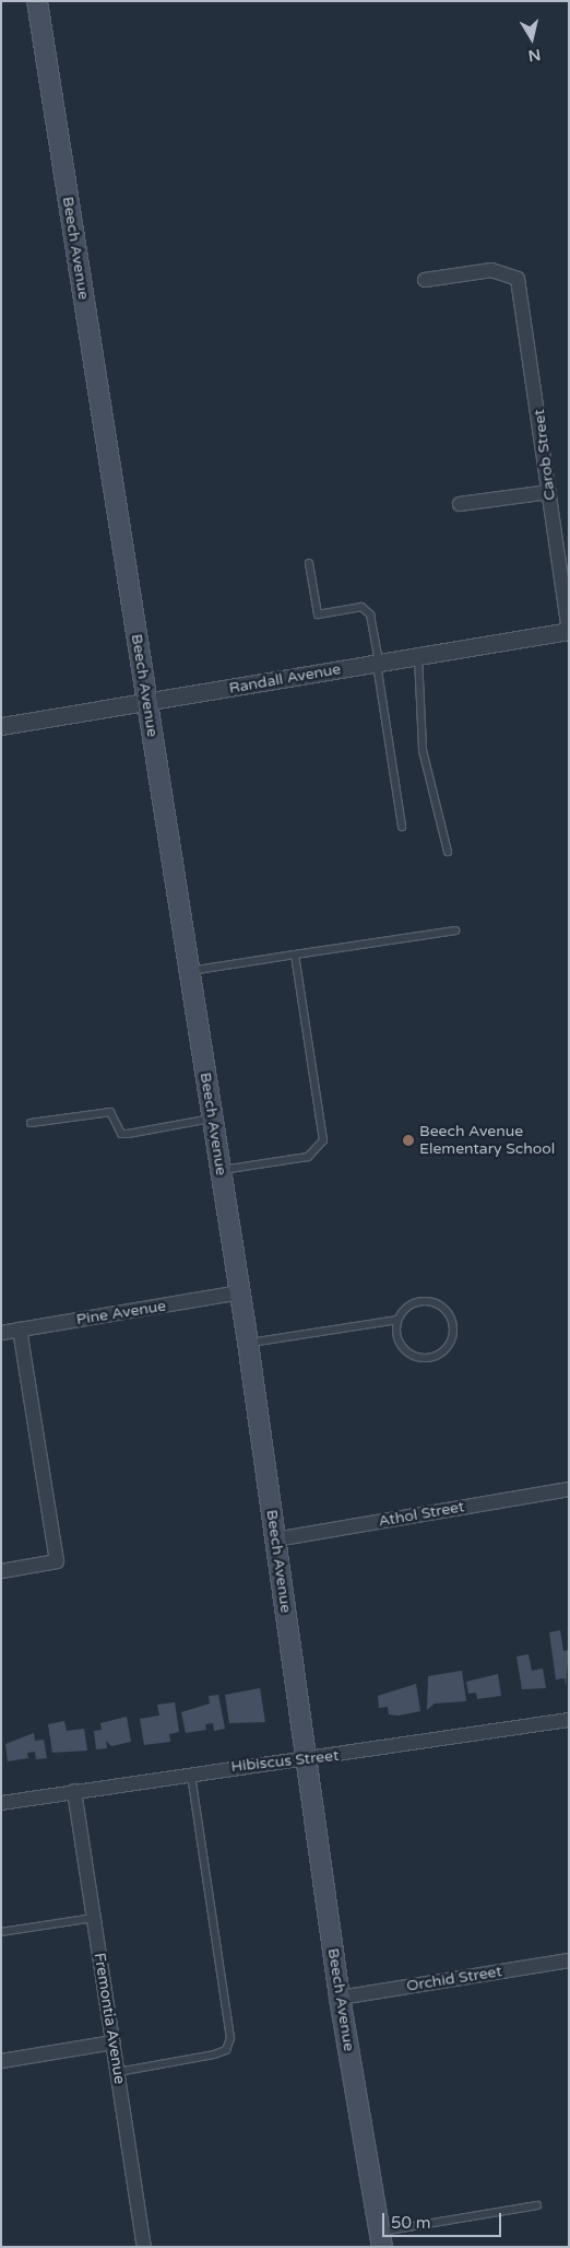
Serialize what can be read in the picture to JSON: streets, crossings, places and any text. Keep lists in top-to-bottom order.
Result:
{
  "streets": {
    "main road": ["Beech Avenue"],
    "street": [
      "Carob Street",
      "Randall Avenue",
      "Pine Avenue",
      "Athol Street",
      "Hibiscus Street",
      "Orchid Street",
      "Fremontia Avenue"
    ]
  },
  "crossings": [
    ["Beech Avenue", "Randall Avenue"],
    ["Beech Avenue", "Pine Avenue"],
    ["Beech Avenue", "Athol Street"],
    ["Beech Avenue", "Hibiscus Street"],
    ["Beech Avenue", "Orchid Street"],
    ["Carob Street", "Randall Avenue"],
    ["Hibiscus Street", "Fremontia Avenue"]
  ],
  "places": ["Beech Avenue Elementary School"],
  "scale_bar": "50 m",
  "north": "bottom"
}
